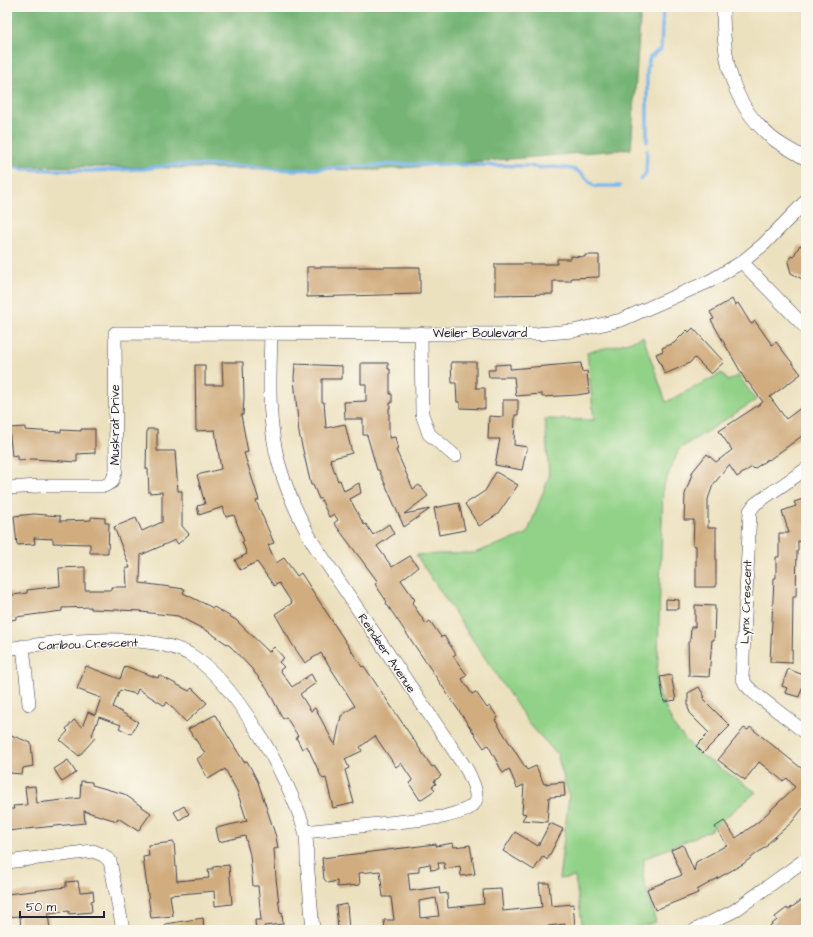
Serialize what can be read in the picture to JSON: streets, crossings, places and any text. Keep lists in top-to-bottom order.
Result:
{
  "streets": {
    "street": [
      "Weiler Boulevard",
      "Muskrat Drive",
      "Lynx Crescent",
      "Caribou Crescent",
      "Reindeer Avenue"
    ]
  },
  "crossings": [
    ["Weiler Boulevard", "Muskrat Drive"],
    ["Weiler Boulevard", "Reindeer Avenue"],
    ["Caribou Crescent", "Reindeer Avenue"]
  ],
  "scale_bar": "50 m"
}
